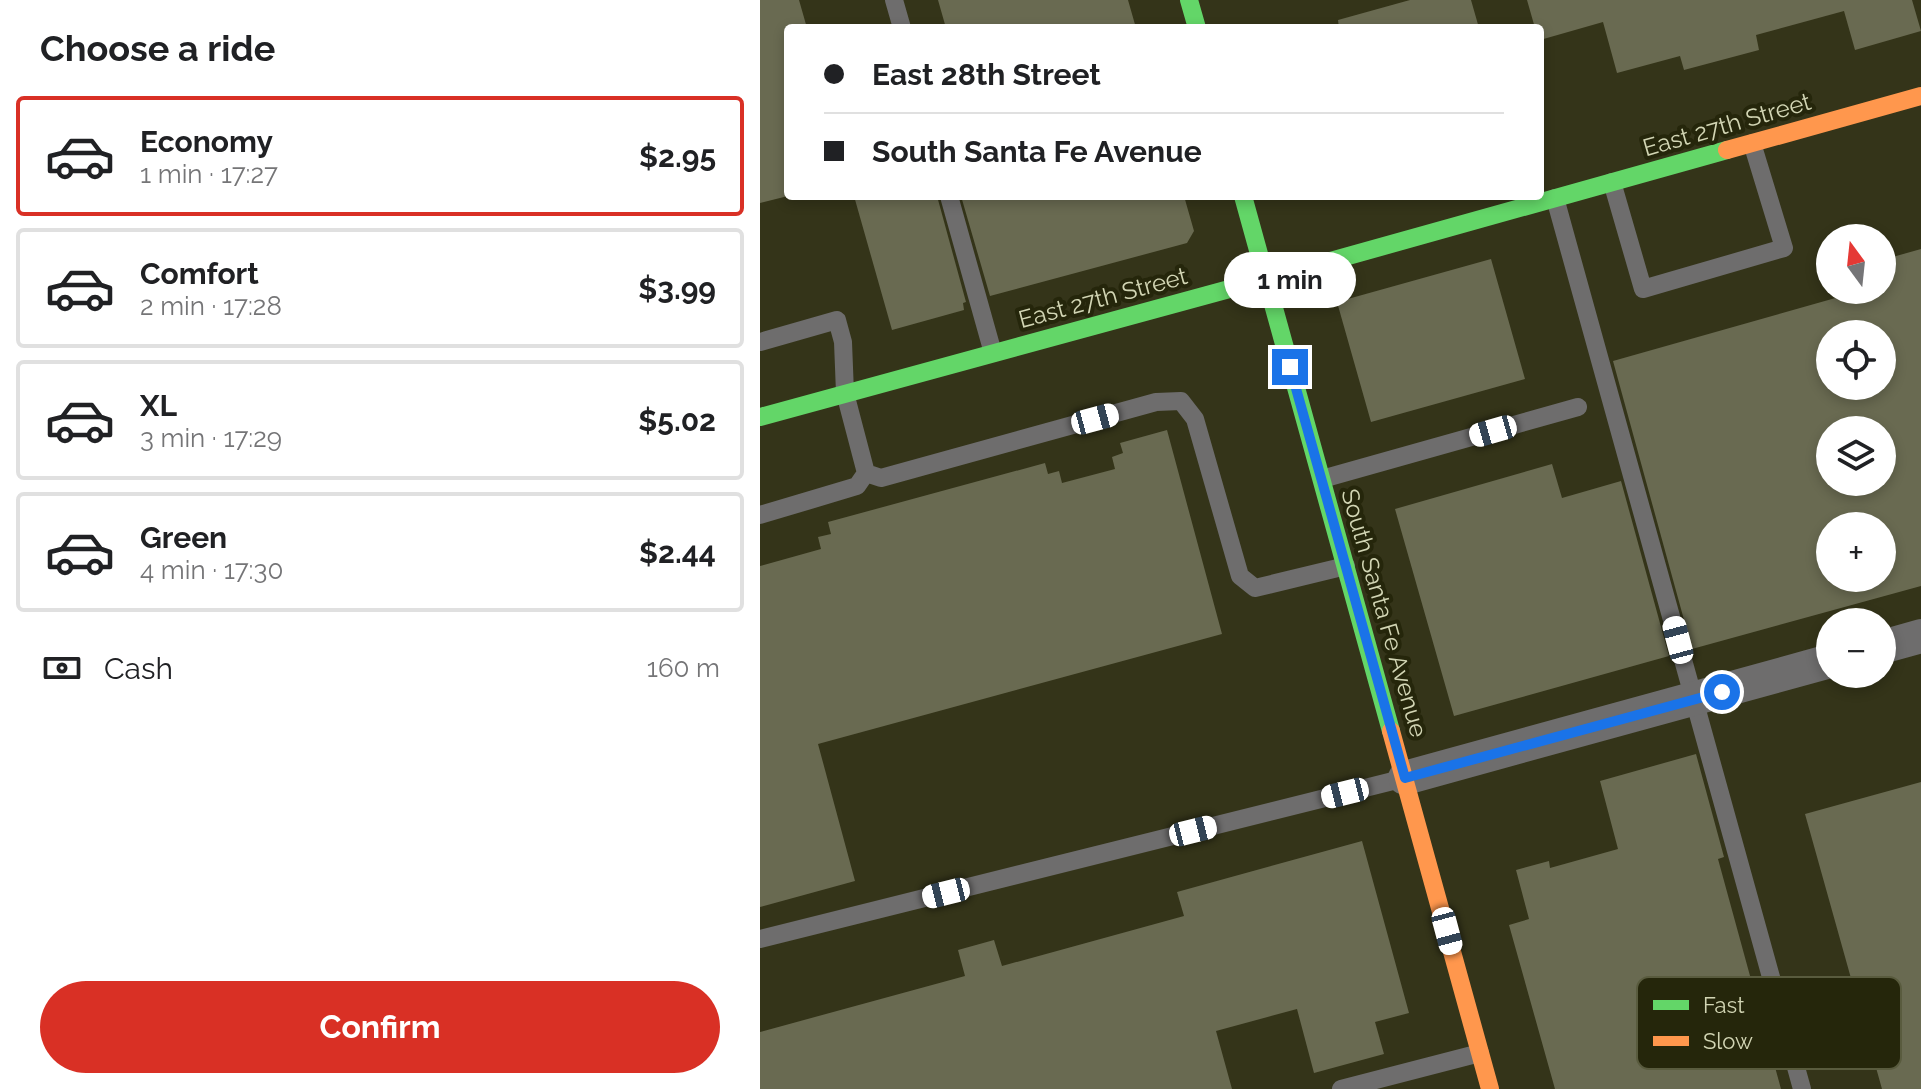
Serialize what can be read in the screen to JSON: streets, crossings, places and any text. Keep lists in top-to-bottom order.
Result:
{
  "streets": {
    "street": ["East 27th Street", "South Santa Fe Avenue"]
  },
  "crossings": [
    ["East 27th Street", "South Santa Fe Avenue"]
  ],
  "legend": ["Fast", "Slow"],
  "north": "top",
  "page": {
    "heading": "Choose a ride",
    "banner": ["East 28th Street", "South Santa Fe Avenue"],
    "list": [
      {
        "name": "Economy",
        "note": "1 min · 17:27",
        "value": "$2.95"
      },
      {
        "name": "Comfort",
        "note": "2 min · 17:28",
        "value": "$3.99"
      },
      {
        "name": "XL",
        "note": "3 min · 17:29",
        "value": "$5.02"
      },
      {
        "name": "Green",
        "note": "4 min · 17:30",
        "value": "$2.44"
      }
    ],
    "map_buttons": ["+", "−"],
    "bubble": "1 min",
    "pay": ["Cash", "160 m"],
    "buttons": "Confirm"
  }
}
